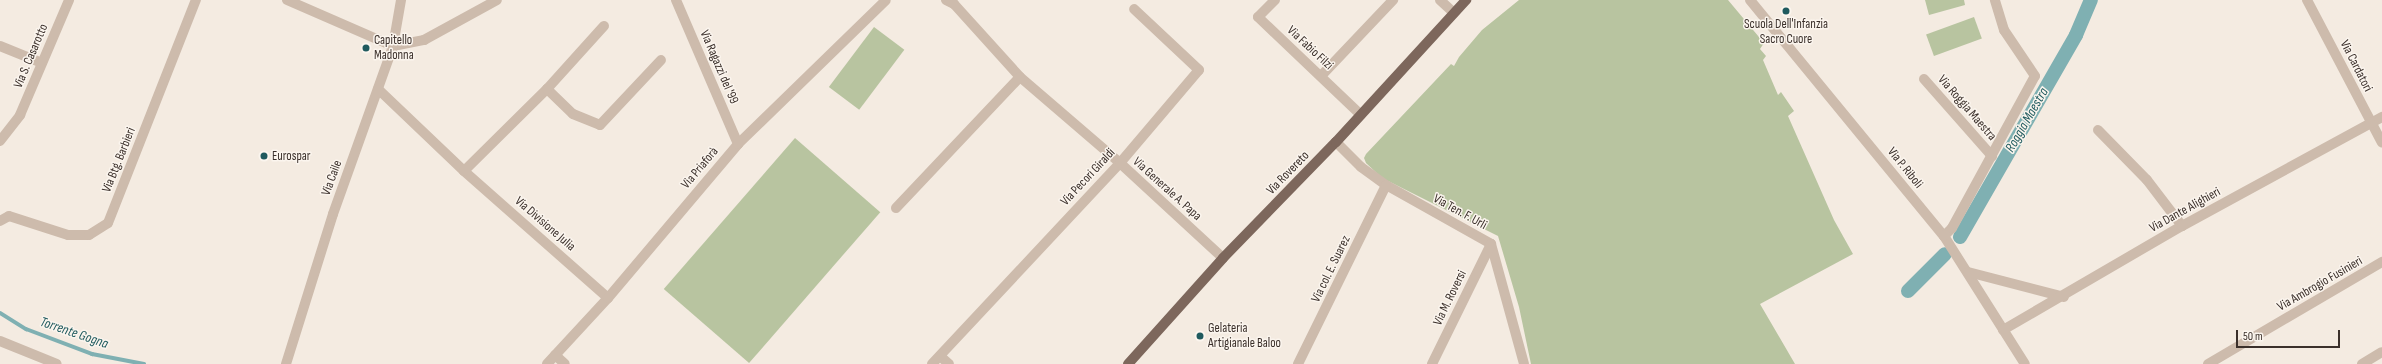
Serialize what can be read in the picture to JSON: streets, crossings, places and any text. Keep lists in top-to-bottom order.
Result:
{
  "streets": {
    "main road": ["Via Rovereto"],
    "street": [
      "Via Fabio Filzi",
      "Via S. Casarotto",
      "Via Cardatori",
      "Via Ragazzi del '99",
      "Via Roggia Maestra",
      "Via Btg. Barbieri",
      "Via Priaforà",
      "Via P. Riboli",
      "Via Pecori Giraldi",
      "Via Caile",
      "Via Generale A. Papa",
      "Via Dante Alighieri",
      "Via Ten. F. Urli",
      "Via Divisione Julia",
      "Via col. E. Suarez",
      "Via Ambrogio Fusinieri",
      "Via M. Roversi"
    ]
  },
  "crossings": [
    ["Via Fabio Filzi", "Via Rovereto"],
    ["Via Cardatori", "Via Dante Alighieri"],
    ["Via Ragazzi del '99", "Via Priaforà"],
    ["Via Roggia Maestra", "Via P. Riboli"],
    ["Via Priaforà", "Via Divisione Julia"],
    ["Via P. Riboli", "Via Dante Alighieri"],
    ["Via Rovereto", "Via Generale A. Papa"],
    ["Via Rovereto", "Via Ten. F. Urli"],
    ["Via Pecori Giraldi", "Via Generale A. Papa"],
    ["Via Caile", "Via Divisione Julia"],
    ["Via Ten. F. Urli", "Via col. E. Suarez"],
    ["Via Ten. F. Urli", "Via M. Roversi"]
  ],
  "water": ["Roggia Maestra", "Torrente Gogna"],
  "places": [
    "Scuola Dell'Infanzia Sacro Cuore",
    "Capitello Madonna",
    "Eurospar",
    "Gelateria Artigianale Baloo"
  ],
  "scale_bar": "50 m"
}
